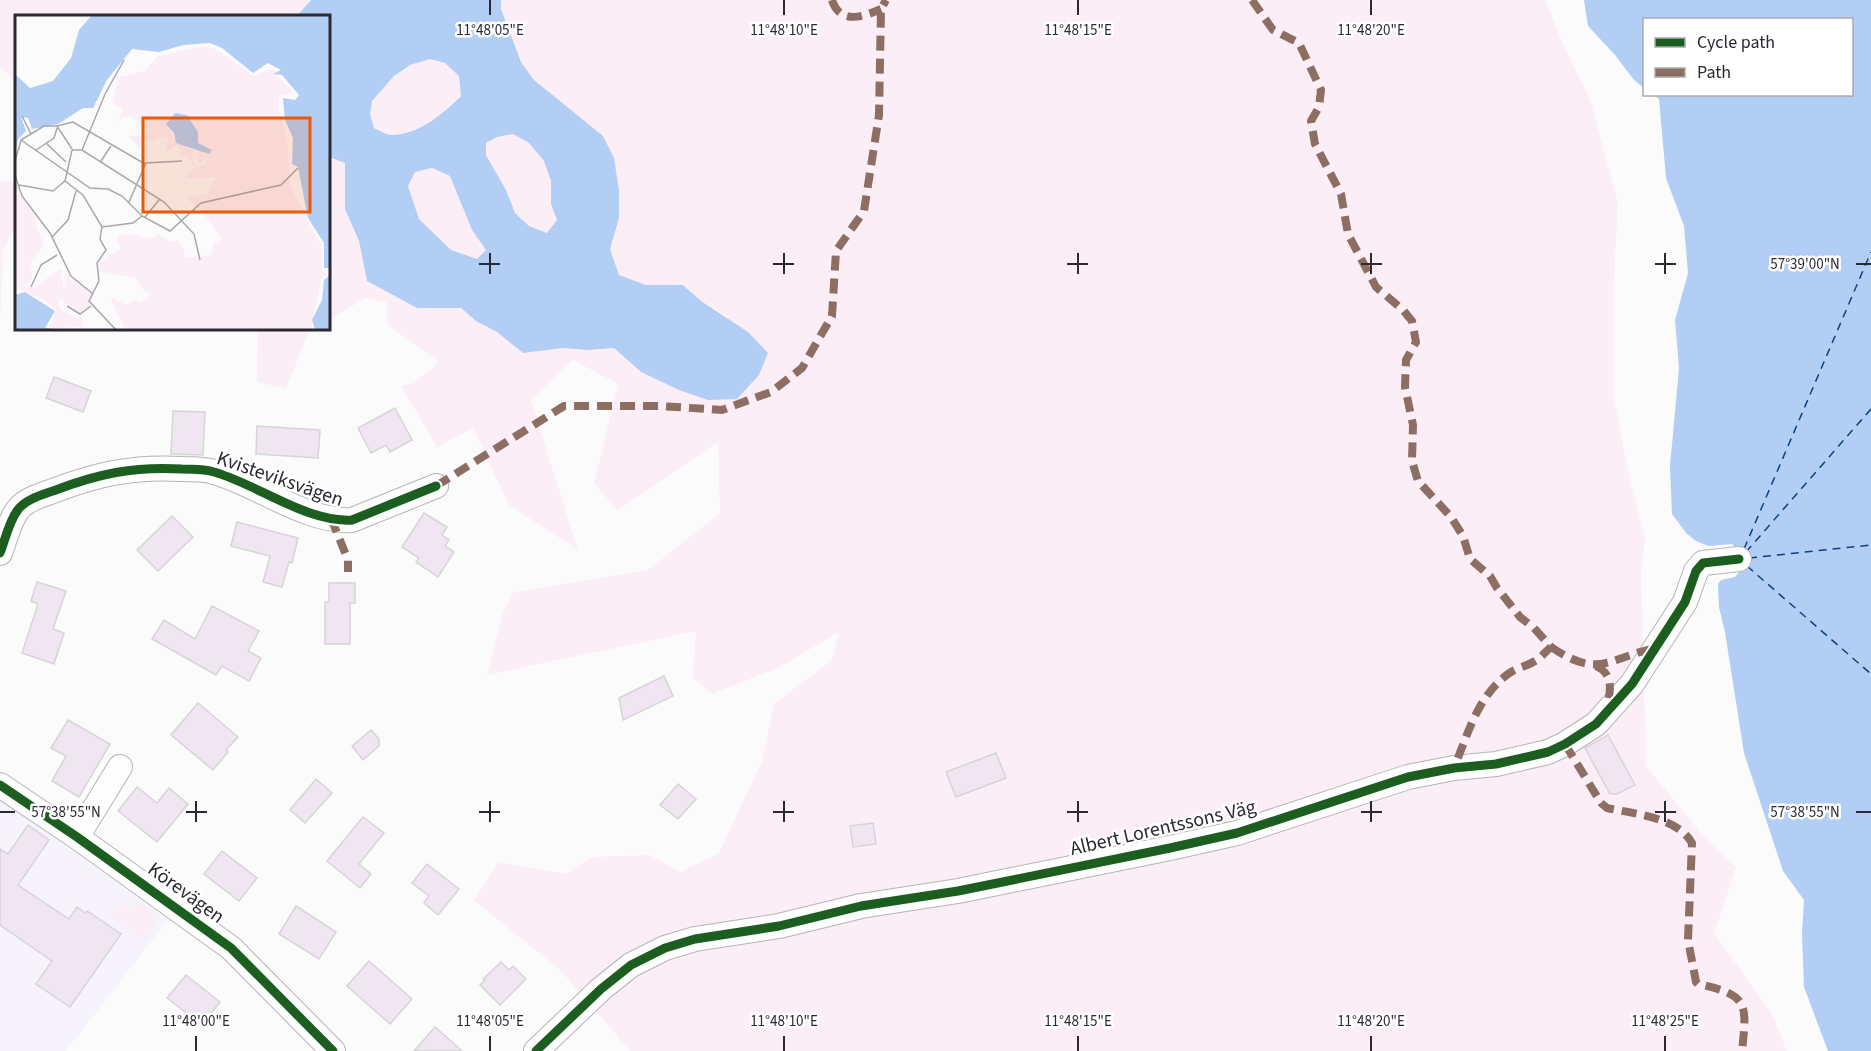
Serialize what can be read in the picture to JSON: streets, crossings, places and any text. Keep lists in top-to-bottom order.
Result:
{
  "streets": {
    "street": ["Kvisteviksvägen", "Albert Lorentssons Väg", "Körevägen"]
  },
  "legend": ["Cycle path", "Path"],
  "coordinates": [
    "11°48'05\"E",
    "11°48'10\"E",
    "11°48'15\"E",
    "11°48'20\"E",
    "57°39'00\"N",
    "57°38'55\"N",
    "11°48'00\"E",
    "11°48'25\"E"
  ]
}
